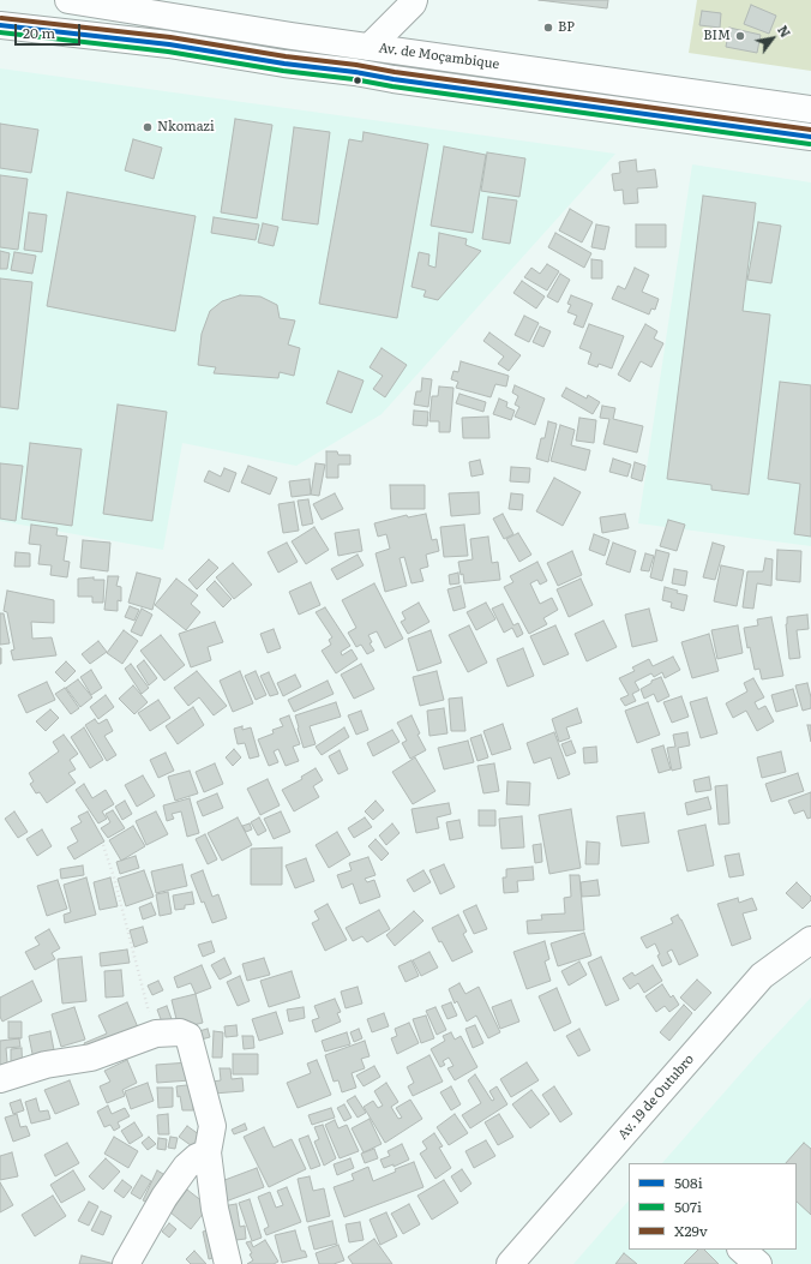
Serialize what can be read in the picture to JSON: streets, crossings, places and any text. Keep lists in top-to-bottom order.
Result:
{
  "streets": {
    "main road": ["Av. de Moçambique", "Av. 19 de Outubro"]
  },
  "places": ["BP", "BIM", "Nkomazi"],
  "lines": ["transit line X29v", "transit line 508i", "transit line 507i"],
  "legend": ["508i", "507i", "X29v"],
  "scale_bar": "20 m",
  "north": "top right"
}
